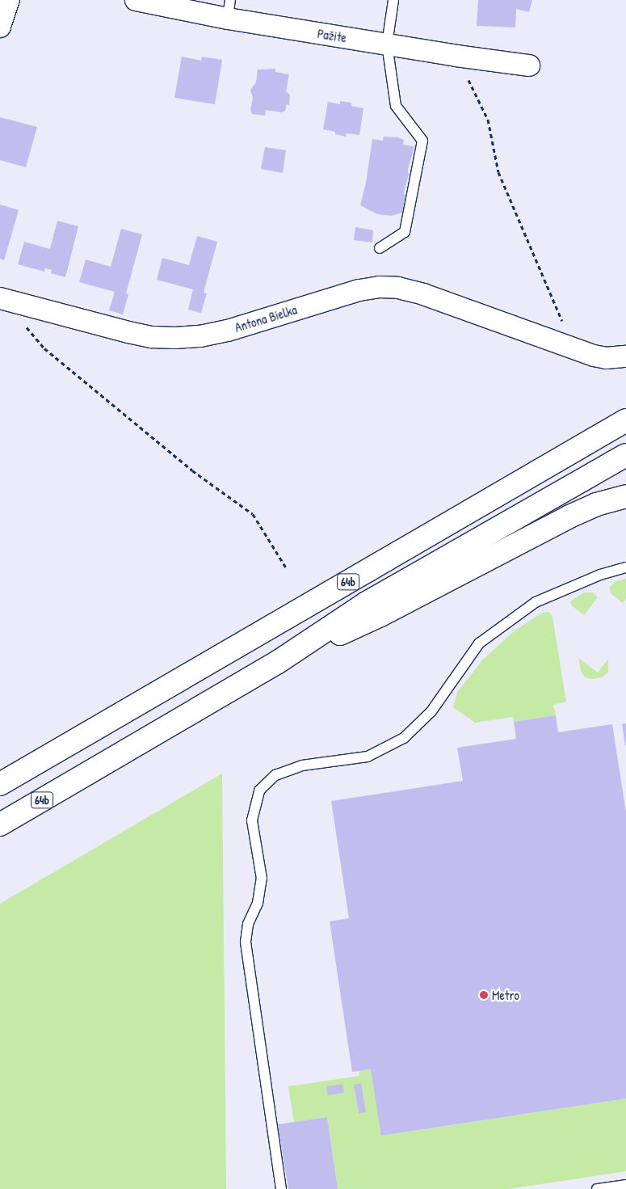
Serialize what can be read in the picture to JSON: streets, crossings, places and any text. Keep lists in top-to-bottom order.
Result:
{
  "streets": {
    "main road": ["64b"],
    "street": ["Pažite", "Antona Bielka"]
  },
  "places": ["Metro"]
}
